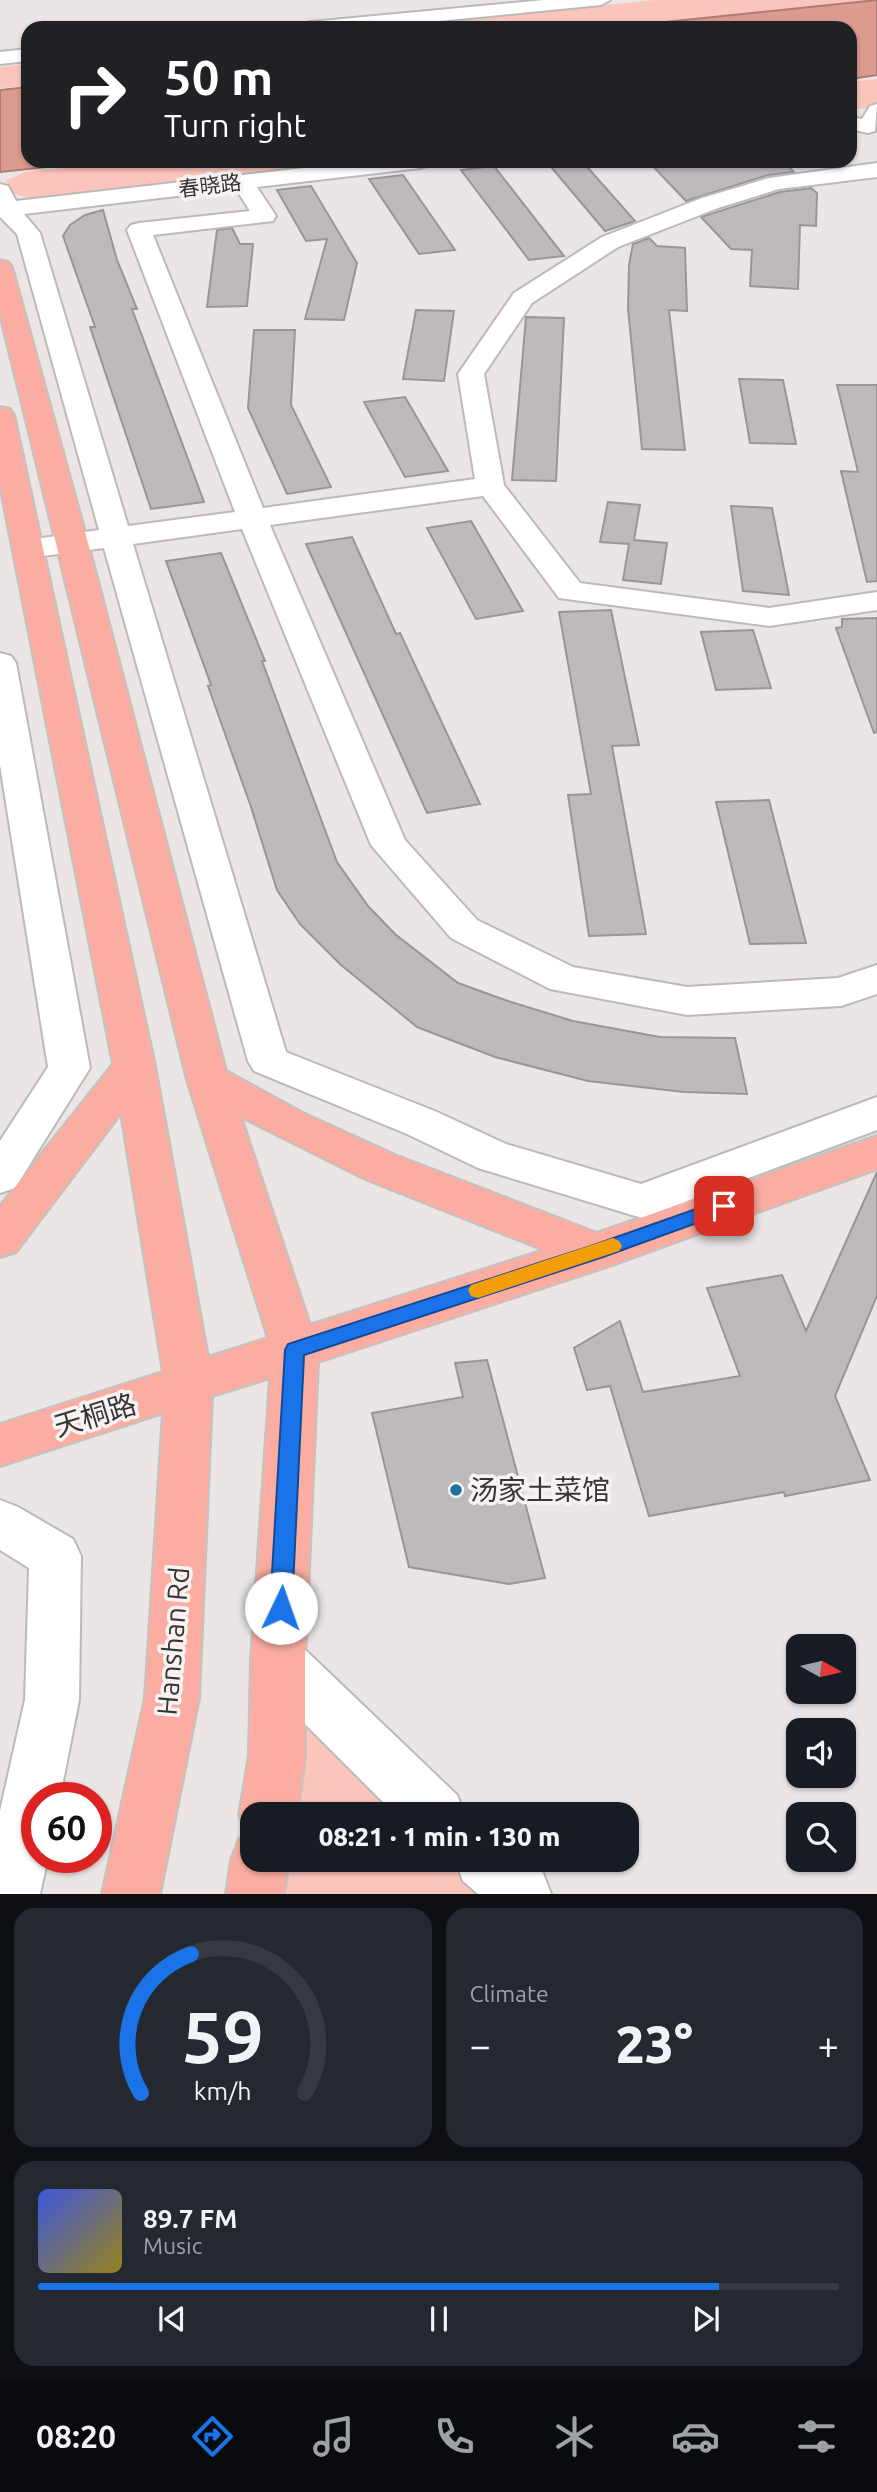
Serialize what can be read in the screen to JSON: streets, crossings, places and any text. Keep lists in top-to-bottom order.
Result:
{
  "streets": {
    "main road": ["天桐路", "Hanshan Rd"],
    "street": ["春晓路"]
  },
  "crossings": [
    ["天桐路", "Hanshan Rd"]
  ],
  "places": ["汤家土菜馆"],
  "north": "right",
  "page": {
    "turn": ["50 m", "Turn right"],
    "limit": "60",
    "trip": "08:21 · 1 min · 130 m",
    "tile": "Climate",
    "heat": ["−", "23°", "+"],
    "song": ["89.7 FM", "Music"],
    "tabs": "08:20",
    "gauge": ["59", "km/h"]
  }
}
